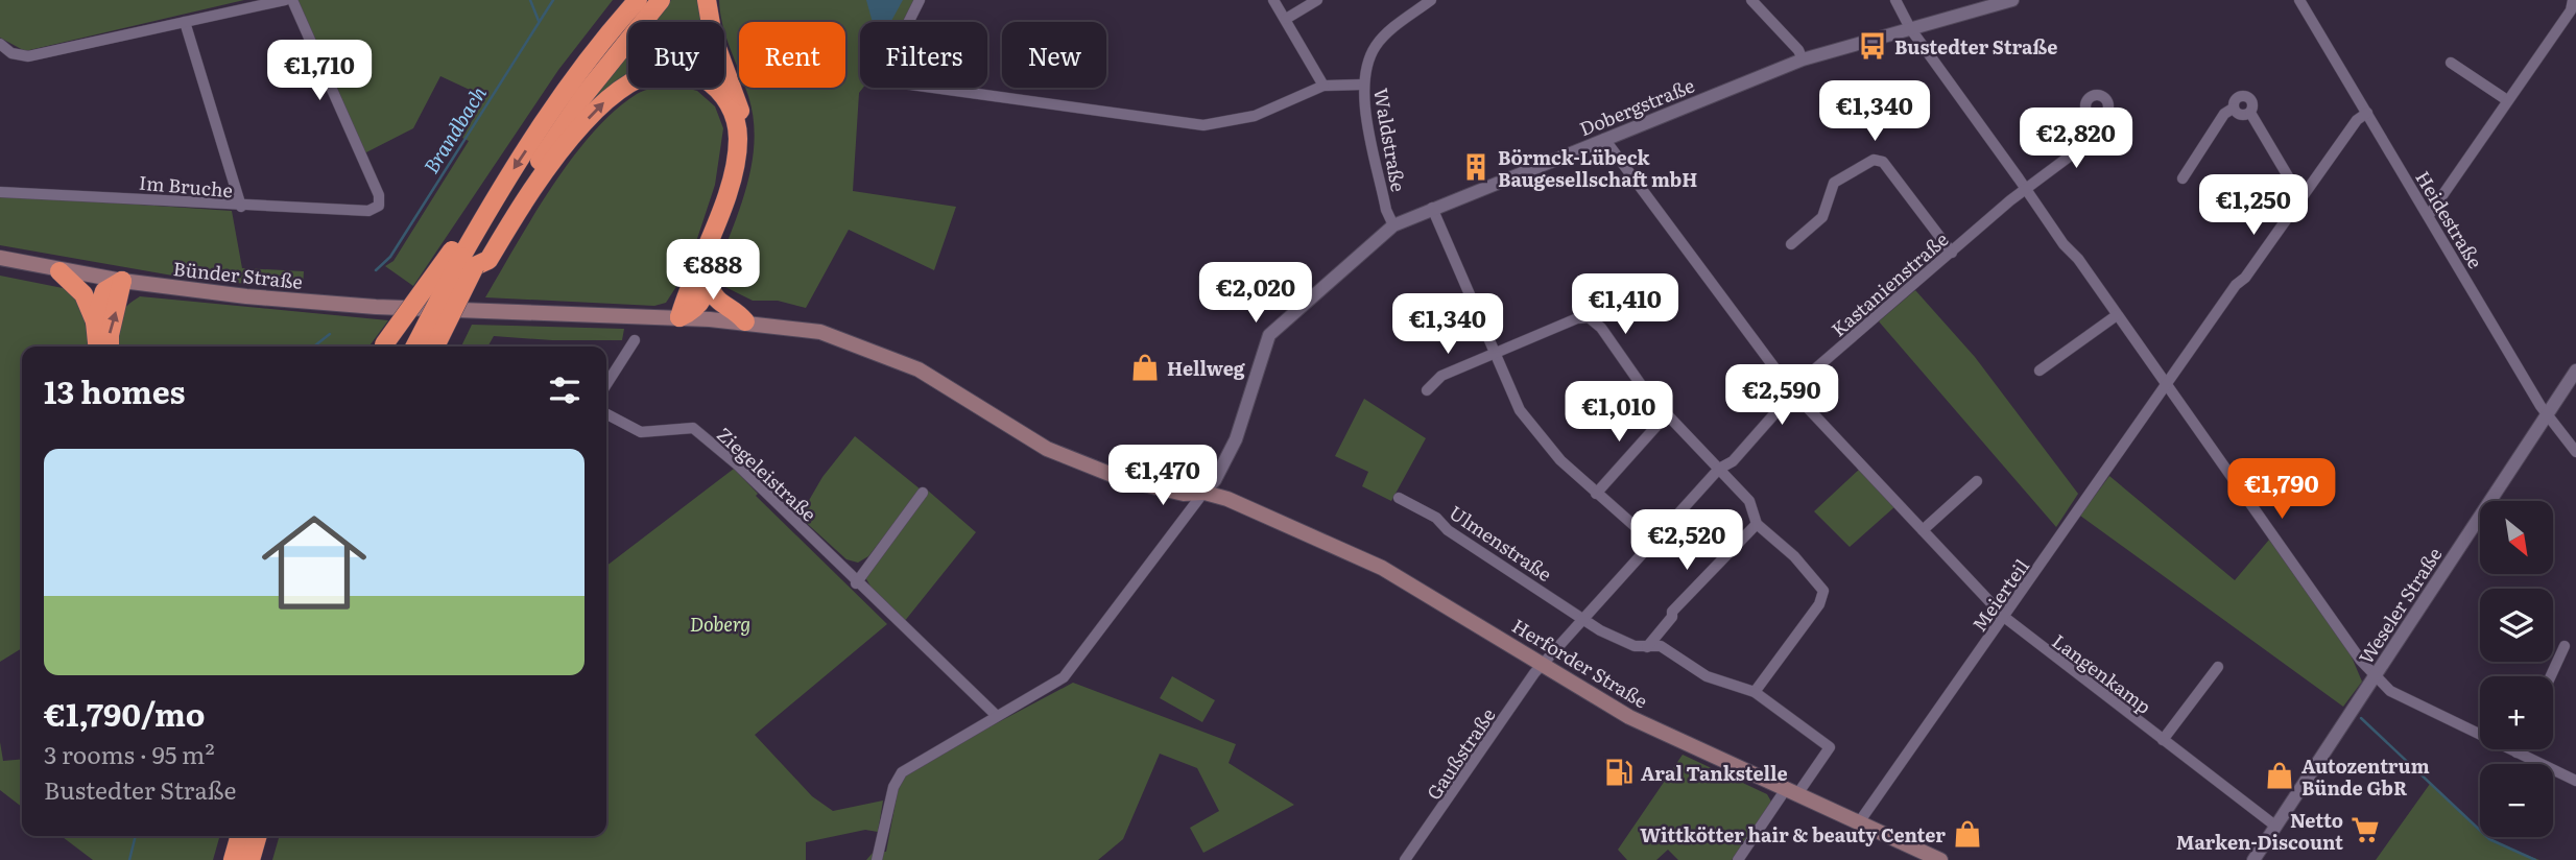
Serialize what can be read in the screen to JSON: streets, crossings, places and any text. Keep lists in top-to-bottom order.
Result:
{
  "streets": {
    "main road": ["Bünder Straße", "Herforder Straße"],
    "street": [
      "Dobergstraße",
      "Waldstraße",
      "Im Bruche",
      "Heidestraße",
      "Kastanienstraße",
      "Ziegeleistraße",
      "Ulmenstraße",
      "Meierteil",
      "Weseler Straße",
      "Langenkamp",
      "Gaußstraße"
    ]
  },
  "crossings": [
    ["Dobergstraße", "Waldstraße"],
    ["Dobergstraße", "Herforder Straße"],
    ["Dobergstraße", "Langenkamp"],
    ["Heidestraße", "Meierteil"],
    ["Heidestraße", "Weseler Straße"],
    ["Bünder Straße", "Herforder Straße"],
    ["Kastanienstraße", "Ulmenstraße"],
    ["Kastanienstraße", "Herforder Straße"],
    ["Kastanienstraße", "Langenkamp"],
    ["Kastanienstraße", "Gaußstraße"],
    ["Ulmenstraße", "Herforder Straße"],
    ["Meierteil", "Herforder Straße"],
    ["Meierteil", "Langenkamp"],
    ["Weseler Straße", "Langenkamp"],
    ["Herforder Straße", "Gaußstraße"]
  ],
  "water": ["Brandbach"],
  "parks": ["Doberg"],
  "places": {
    "bus stop": ["Bustedter Straße"],
    "building": ["Börmck-Lübeck Baugesellschaft mbH"],
    "shop": ["Hellweg", "Autozentrum Bünde GbR", "Wittkötter hair & beauty Center"],
    "fuel station": ["Aral Tankstelle"],
    "supermarket": ["Netto Marken-Discount"]
  },
  "north": "bottom right",
  "page": {
    "chip": [
      "Buy",
      "Rent",
      "Filters",
      "New"
    ],
    "price": [
      "€1,710",
      "€1,340",
      "€2,820",
      "€1,250",
      "€888",
      "€2,020",
      "€1,410",
      "€1,340",
      "€2,590",
      "€1,010",
      "€1,470",
      "€1,790",
      "€2,520"
    ],
    "heading": "13 homes",
    "list": [
      {
        "name": "€1,790/mo",
        "note": "3 rooms · 95 m² · Bustedter Straße"
      }
    ],
    "map_buttons": ["+", "−"]
  }
}
